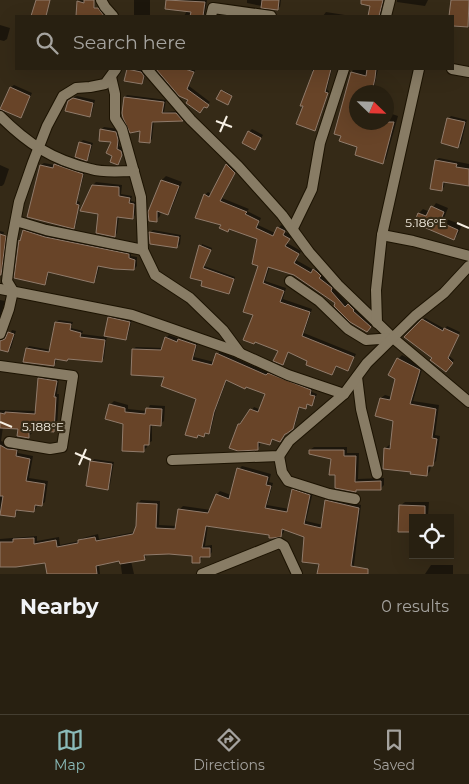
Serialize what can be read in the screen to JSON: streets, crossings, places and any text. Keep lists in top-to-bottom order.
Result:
{
  "north": "bottom right",
  "page": {
    "search": "Search here",
    "heading": ["Nearby", "0 results"],
    "nav": ["Map", "Directions", "Saved"]
  },
  "coordinates": ["5.186°E", "5.188°E"]
}
